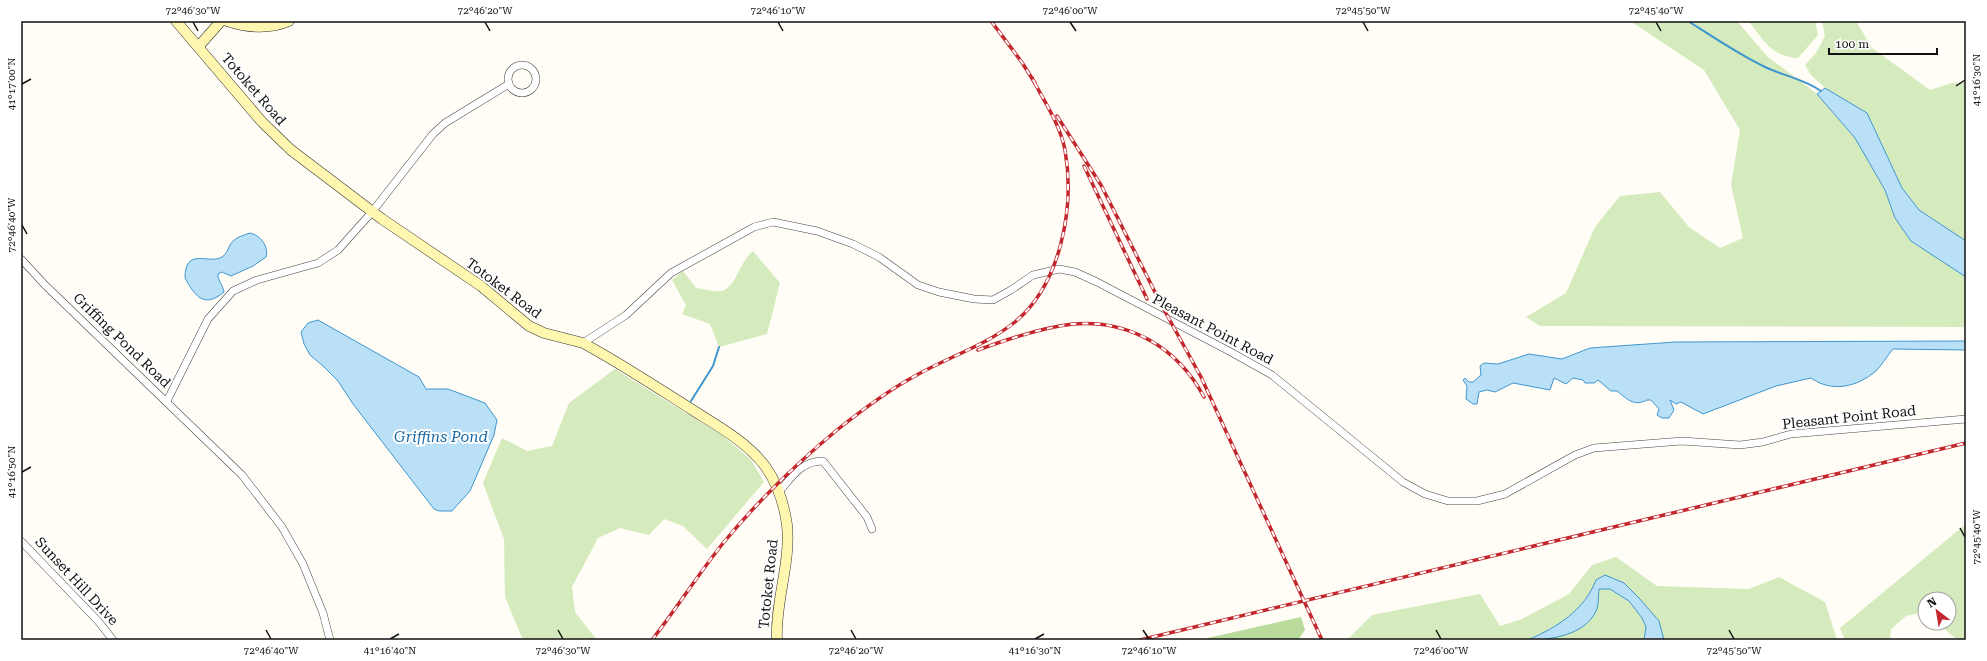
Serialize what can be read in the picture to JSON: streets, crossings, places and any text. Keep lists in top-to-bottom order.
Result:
{
  "streets": {
    "main road": ["Totoket Road"],
    "street": ["Pleasant Point Road", "Griffing Pond Road", "Sunset Hill Drive"]
  },
  "crossings": [
    ["Totoket Road", "Pleasant Point Road"],
    ["Totoket Road", "Griffing Pond Road"]
  ],
  "water": ["Griffins Pond"],
  "scale_bar": "100 m",
  "north": "top left",
  "coordinates": [
    "72°46'30\"W",
    "72°46'20\"W",
    "72°46'10\"W",
    "72°46'00\"W",
    "72°45'50\"W",
    "72°45'40\"W",
    "41°16'30\"N",
    "41°17'00\"N",
    "72°46'40\"W",
    "41°16'50\"N",
    "41°16'40\"N"
  ]
}
